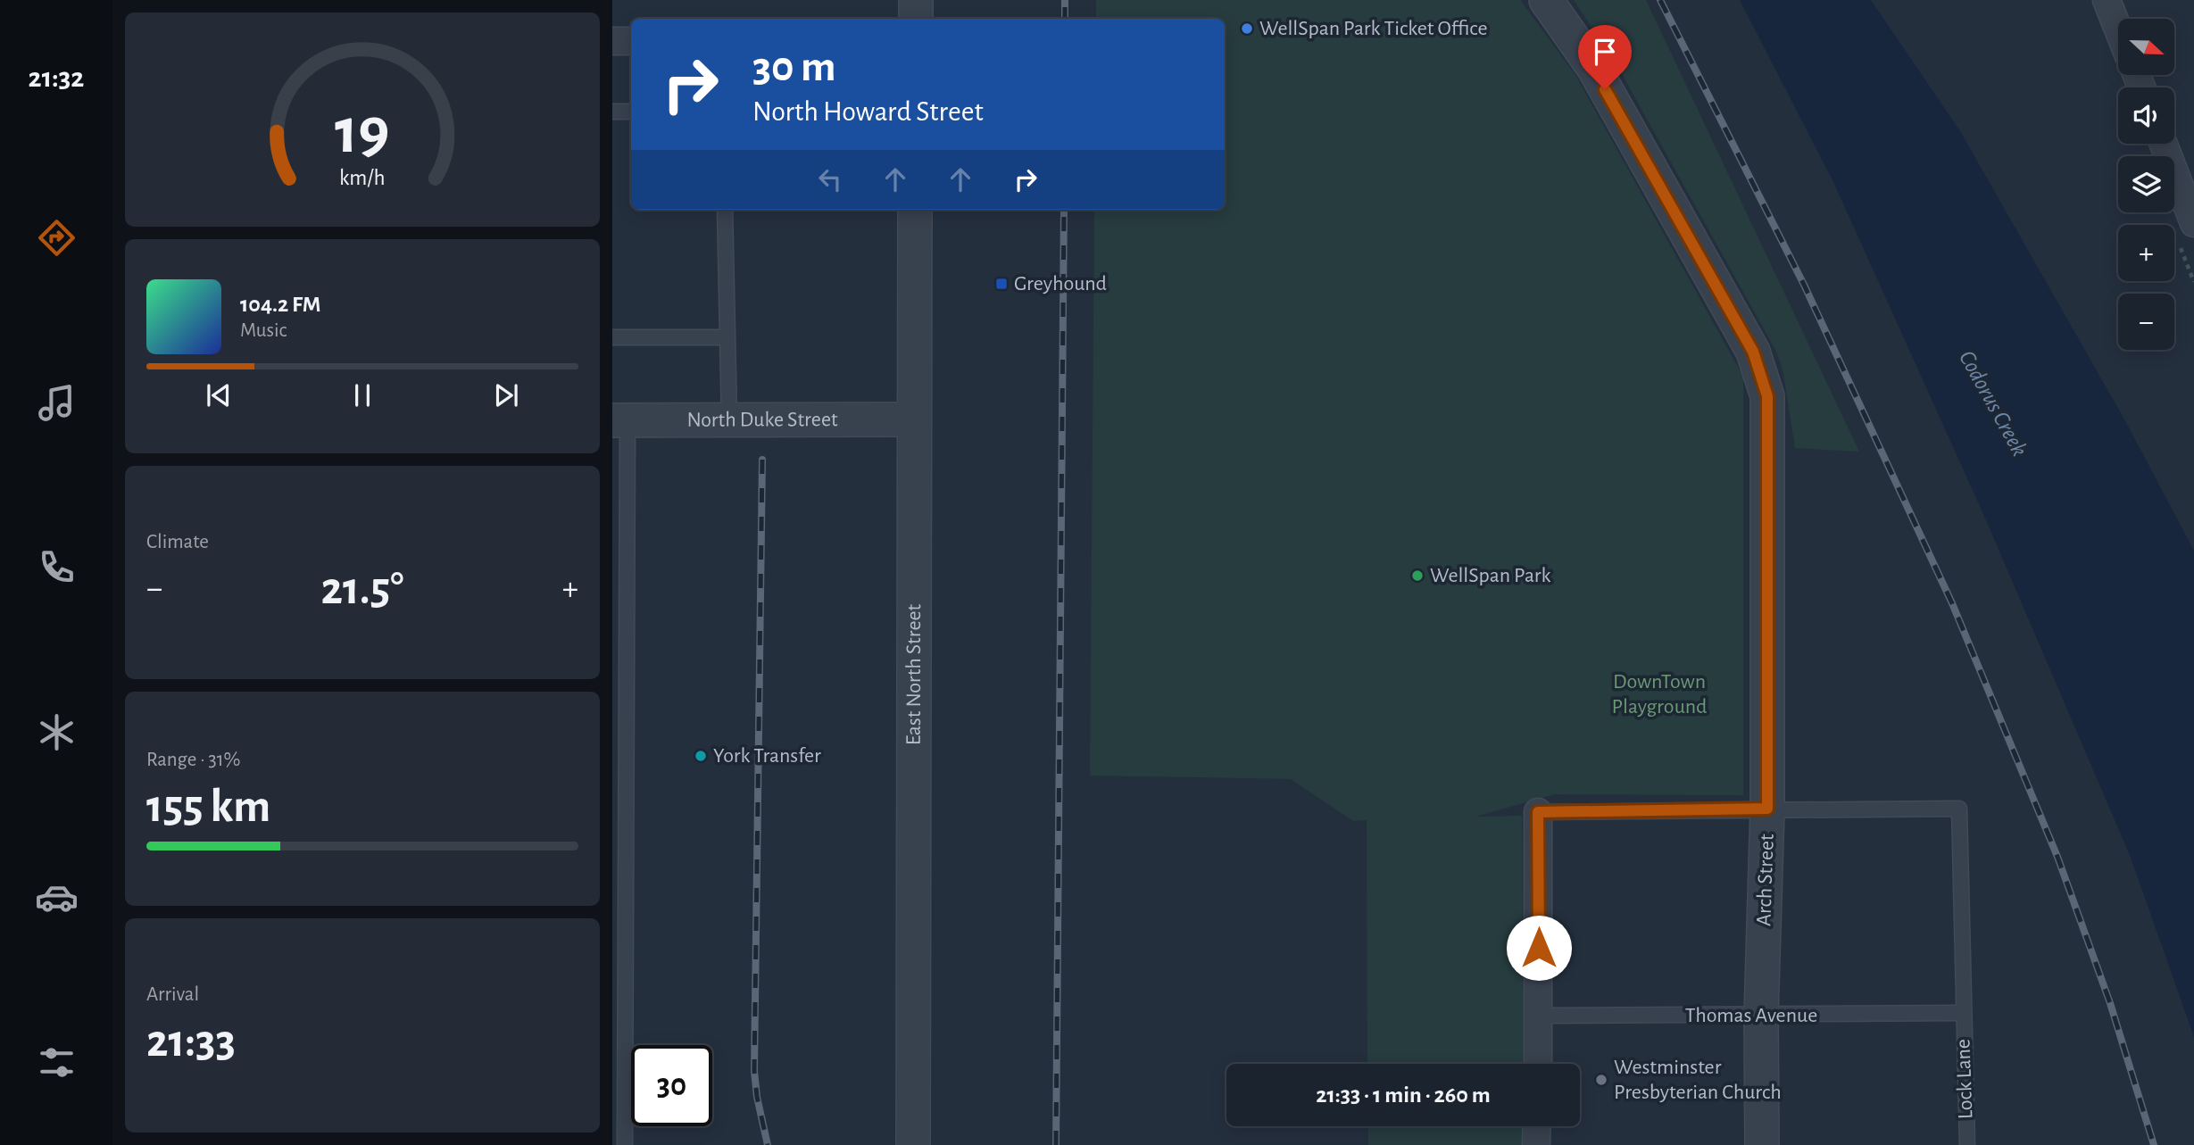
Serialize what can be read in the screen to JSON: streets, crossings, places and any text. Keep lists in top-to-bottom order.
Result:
{
  "streets": {
    "street": ["North Duke Street", "East North Street", "Arch Street"],
    "lane": ["Thomas Avenue", "Lock Lane"]
  },
  "crossings": [
    ["North Duke Street", "East North Street"],
    ["Arch Street", "Thomas Avenue"],
    ["Arch Street", "Lock Lane"],
    ["Thomas Avenue", "Lock Lane"]
  ],
  "water": ["Codorus Creek"],
  "parks": ["DownTown Playground"],
  "places": {
    "other": [
      "WellSpan Park Ticket Office",
      "WellSpan Park",
      "York Transfer",
      "Westminster Presbyterian Church"
    ],
    "transit": ["Greyhound"]
  },
  "north": "right",
  "page": {
    "tabs": "21:32",
    "map_buttons": ["+", "−"],
    "turn": ["30 m", "North Howard Street"],
    "song": ["104.2 FM", "Music"],
    "tile": [
      "Climate",
      ["Range · 31%", "155 km"],
      ["Arrival", "21:33"]
    ],
    "heat": ["−", "21.5°", "+"],
    "limit": "30",
    "trip": "21:33 · 1 min · 260 m",
    "gauge": ["19", "km/h"]
  }
}
